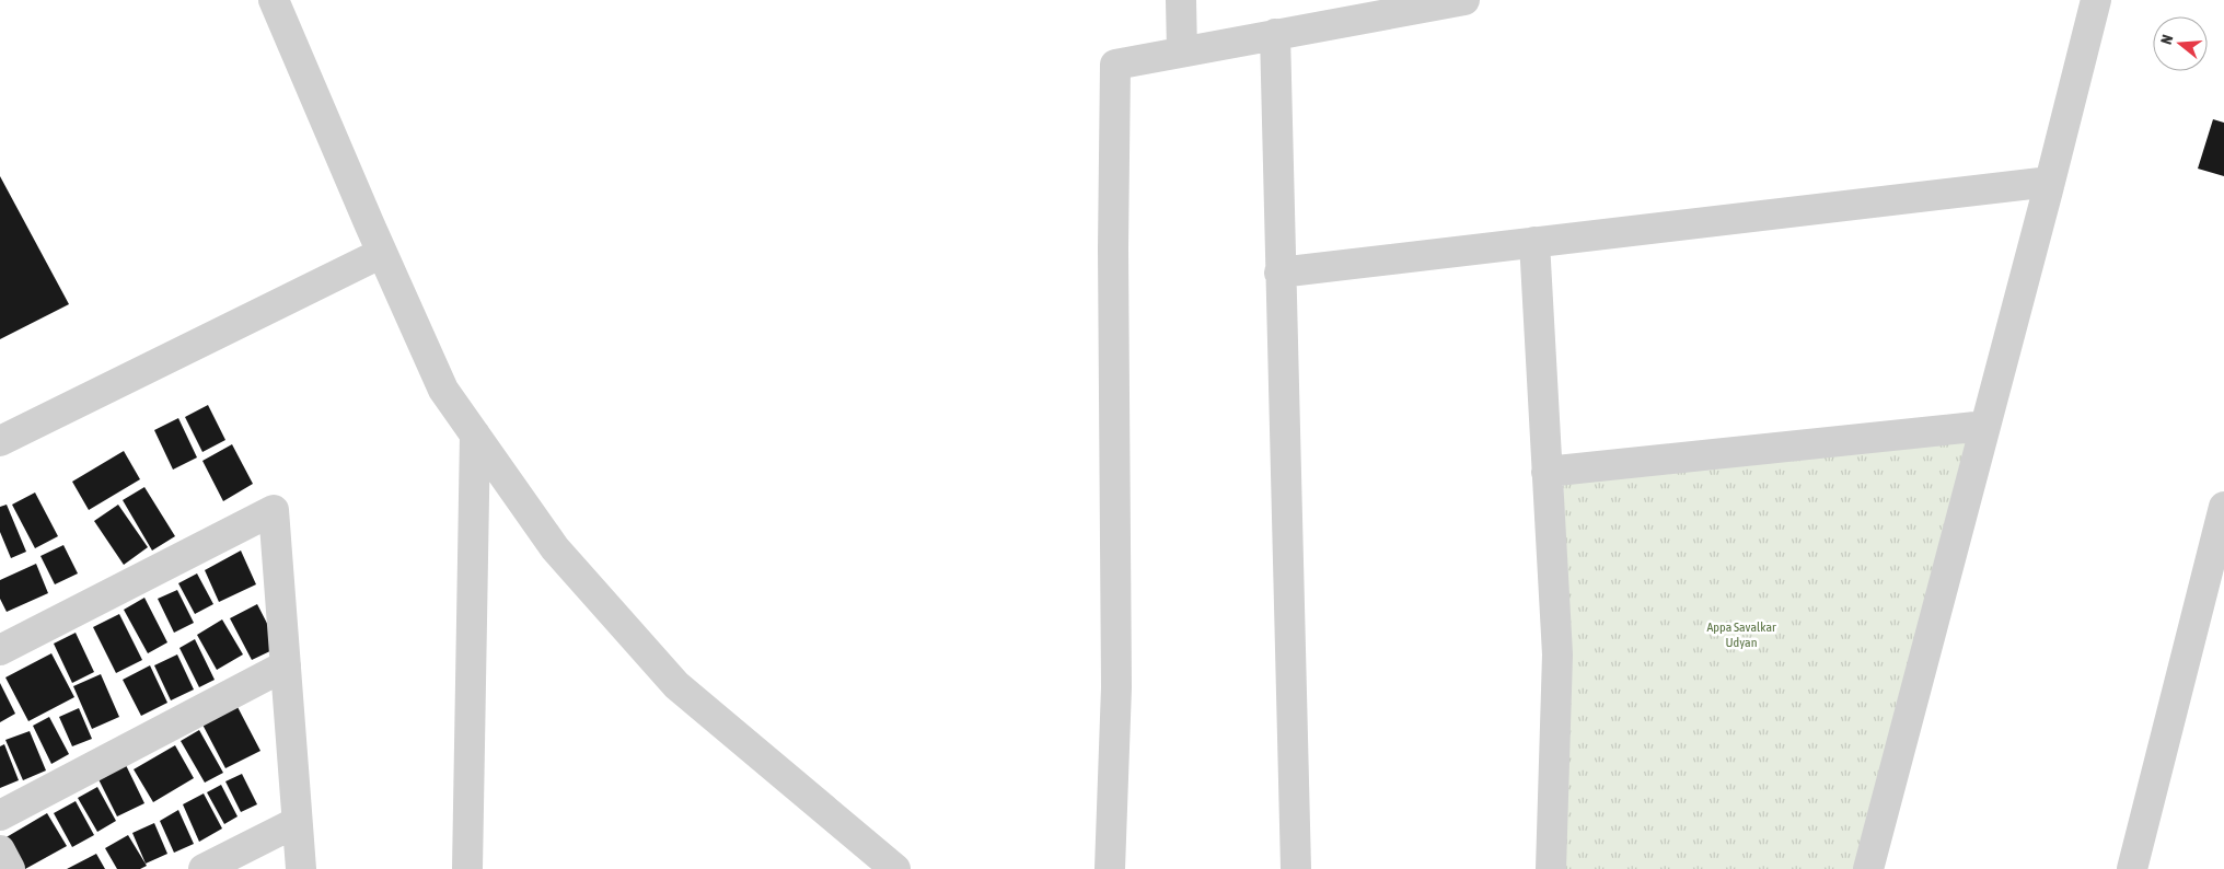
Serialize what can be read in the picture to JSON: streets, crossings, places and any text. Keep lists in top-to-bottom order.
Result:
{
  "parks": ["Appa Savalkar Udyan"],
  "north": "left"
}
